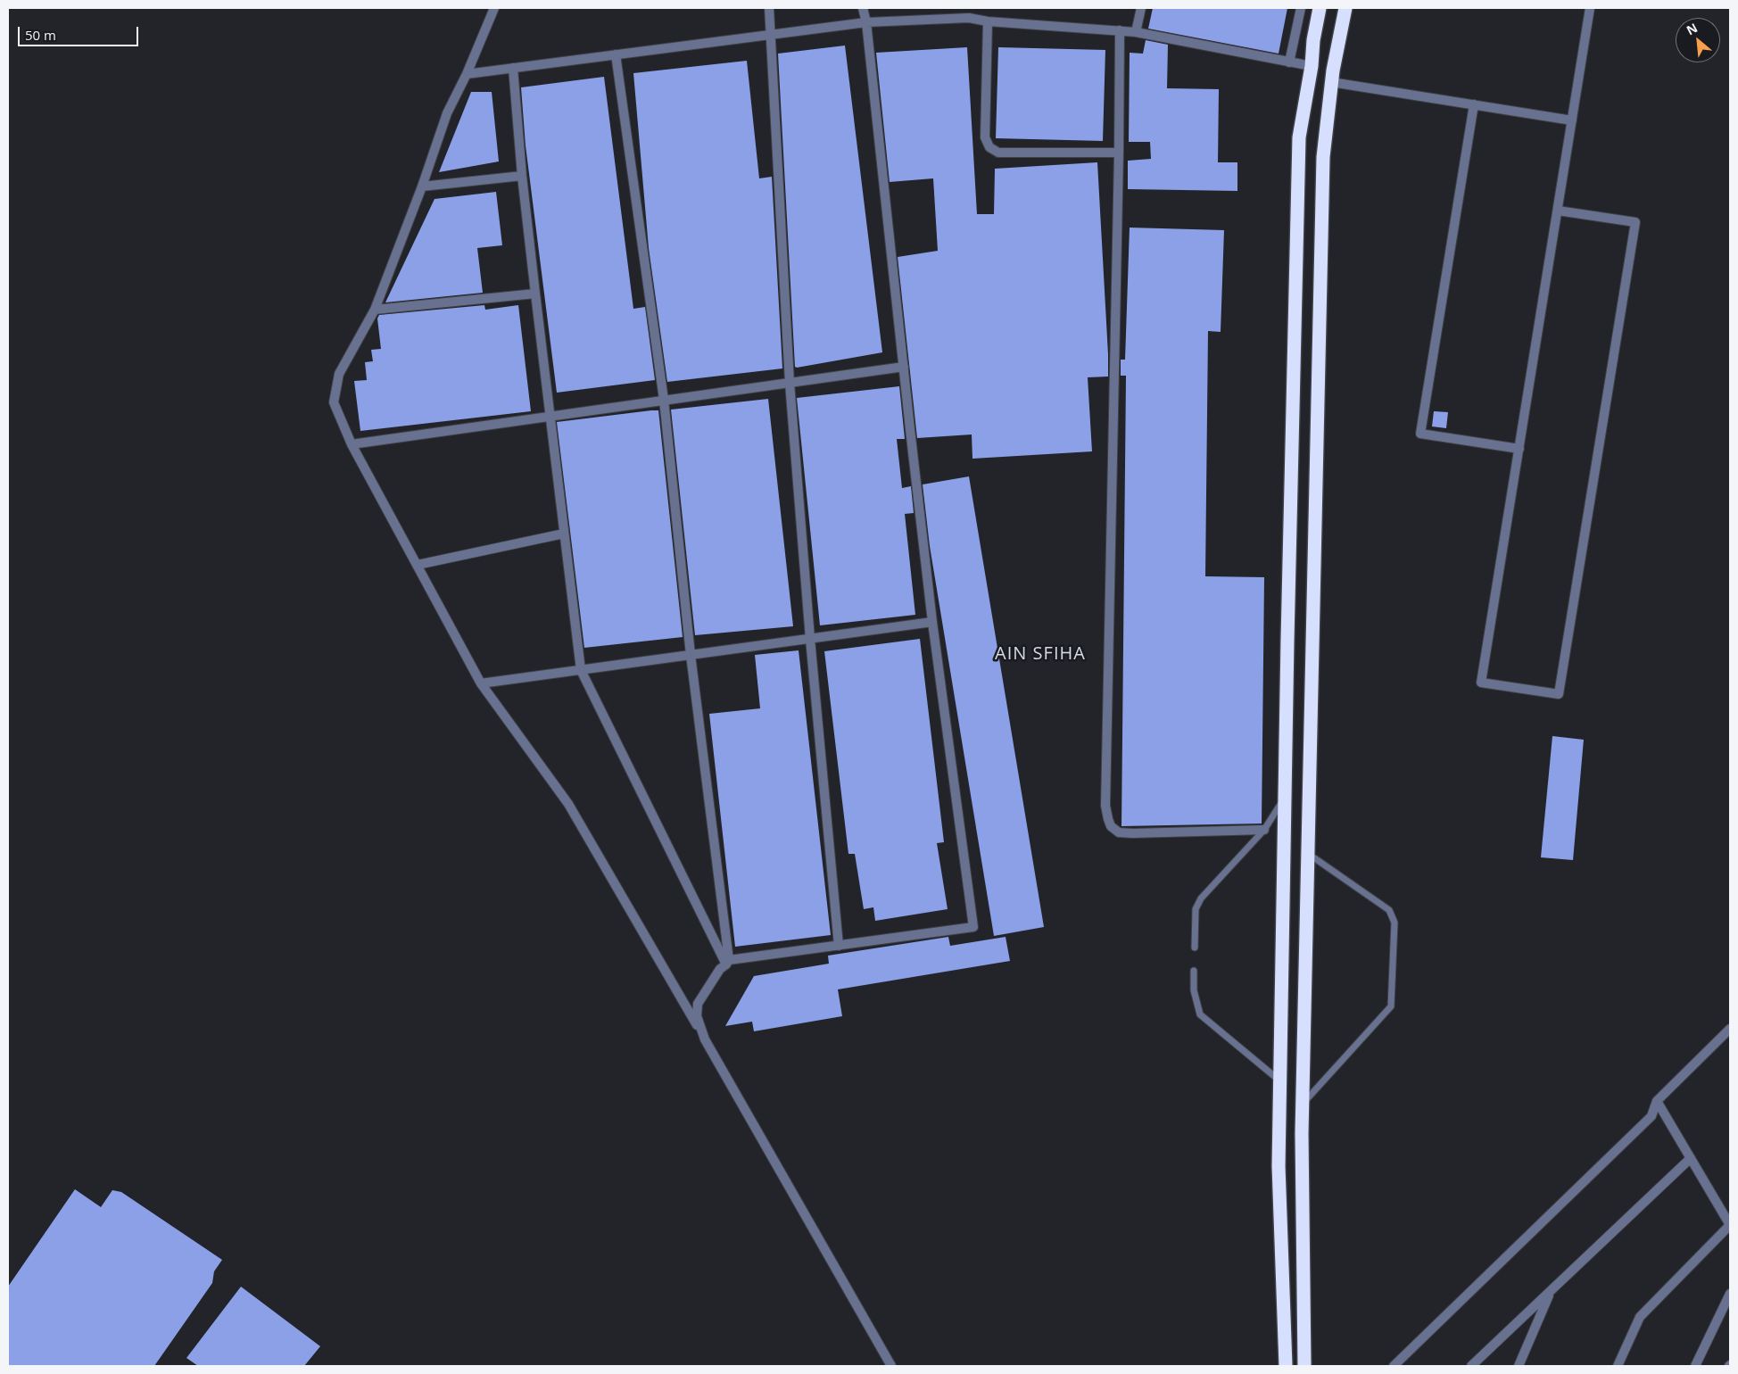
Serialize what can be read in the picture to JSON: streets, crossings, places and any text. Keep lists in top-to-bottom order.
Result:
{
  "districts": ["AIN SFIHA"],
  "scale_bar": "50 m",
  "north": "top left"
}
